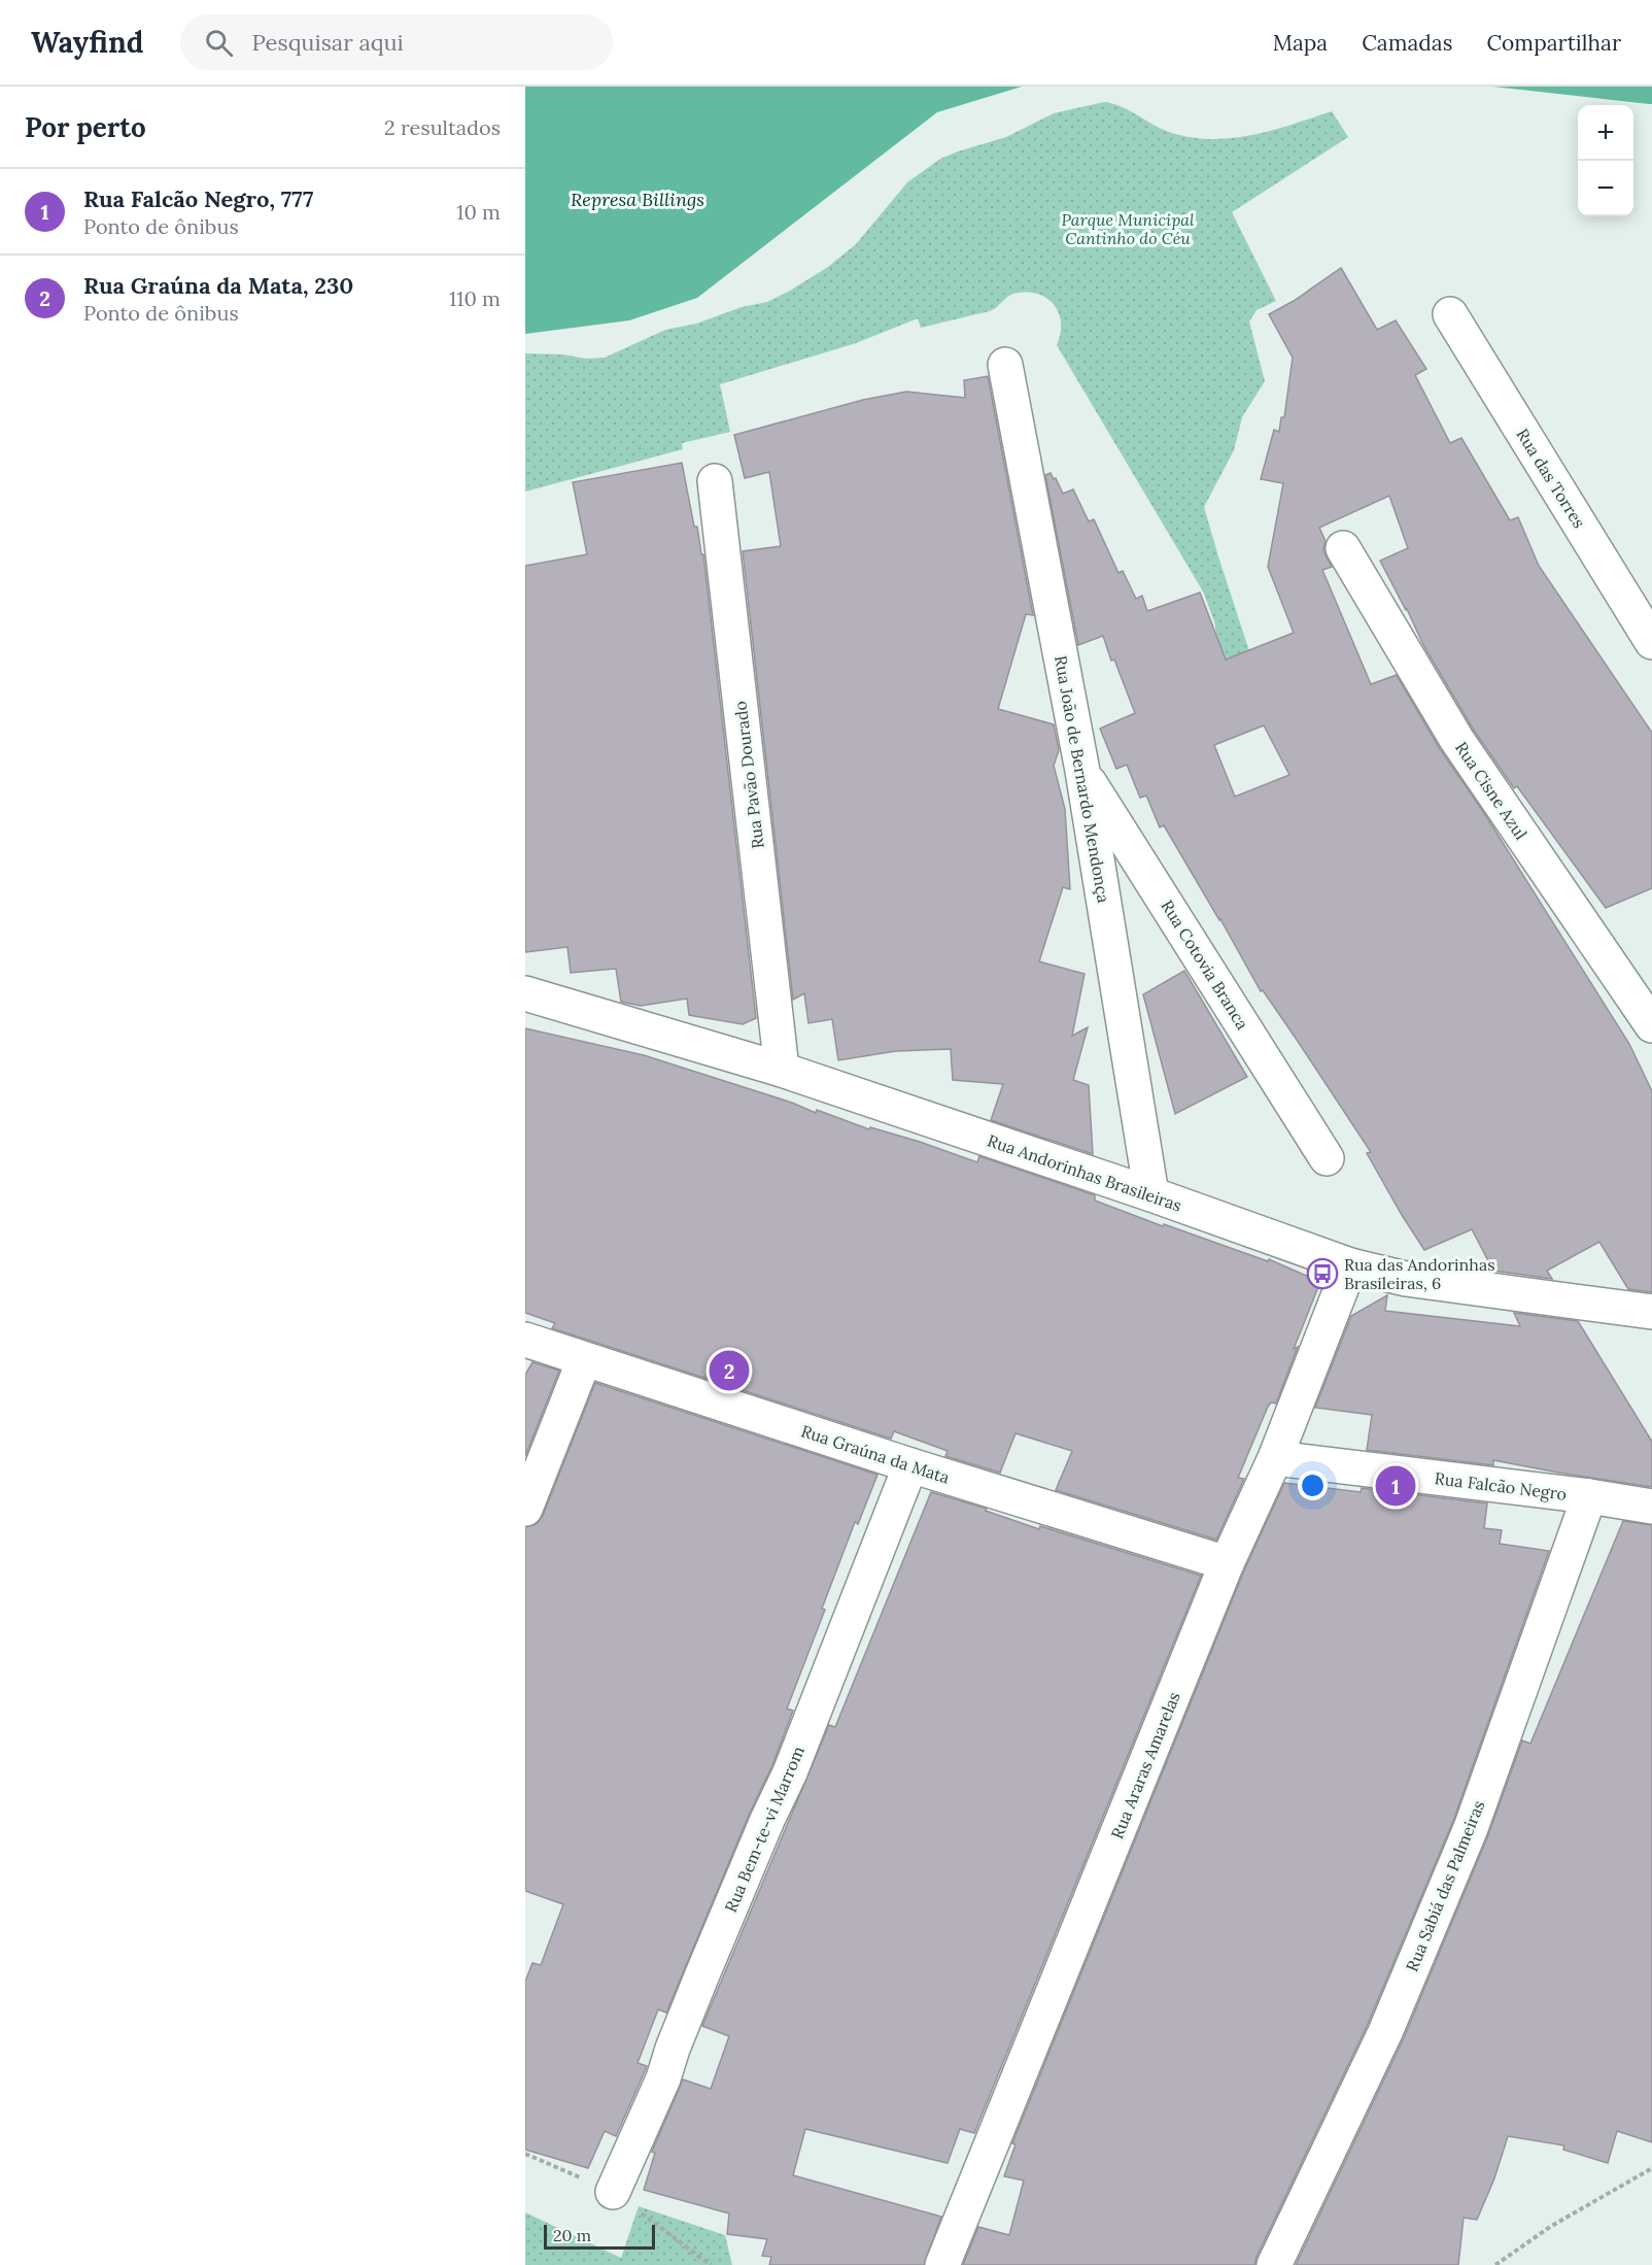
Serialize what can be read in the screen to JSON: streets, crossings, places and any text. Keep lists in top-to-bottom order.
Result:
{
  "streets": {
    "street": [
      "Rua das Torres",
      "Rua Pavão Dourado",
      "Rua João de Bernardo Mendonça",
      "Rua Cisne Azul",
      "Rua Cotovia Branca",
      "Rua Andorinhas Brasileiras",
      "Rua Graúna da Mata",
      "Rua Falcão Negro",
      "Rua Araras Amarelas",
      "Rua Bem-te-vi Marrom",
      "Rua Sabiá das Palmeiras"
    ]
  },
  "crossings": [
    ["Rua Pavão Dourado", "Rua Andorinhas Brasileiras"],
    ["Rua João de Bernardo Mendonça", "Rua Cotovia Branca"],
    ["Rua João de Bernardo Mendonça", "Rua Andorinhas Brasileiras"],
    ["Rua Andorinhas Brasileiras", "Rua Araras Amarelas"],
    ["Rua Graúna da Mata", "Rua Araras Amarelas"],
    ["Rua Graúna da Mata", "Rua Bem-te-vi Marrom"],
    ["Rua Falcão Negro", "Rua Araras Amarelas"],
    ["Rua Falcão Negro", "Rua Sabiá das Palmeiras"]
  ],
  "water": ["Represa Billings"],
  "parks": ["Parque Municipal Cantinho do Céu"],
  "places": {
    "bus stop": ["Rua das Andorinhas Brasileiras, 6"]
  },
  "scale_bar": "20 m",
  "page": {
    "header": "Wayfind",
    "search": "Pesquisar aqui",
    "nav": ["Mapa", "Camadas", "Compartilhar"],
    "heading": ["Por perto", "2 resultados"],
    "map_buttons": ["+", "−"],
    "list": [
      {
        "mark": "1",
        "name": "Rua Falcão Negro, 777",
        "note": "Ponto de ônibus",
        "value": "10 m"
      },
      {
        "mark": "2",
        "name": "Rua Graúna da Mata, 230",
        "note": "Ponto de ônibus",
        "value": "110 m"
      }
    ],
    "pins": ["2", "1"],
    "scale": "20 m"
  }
}
